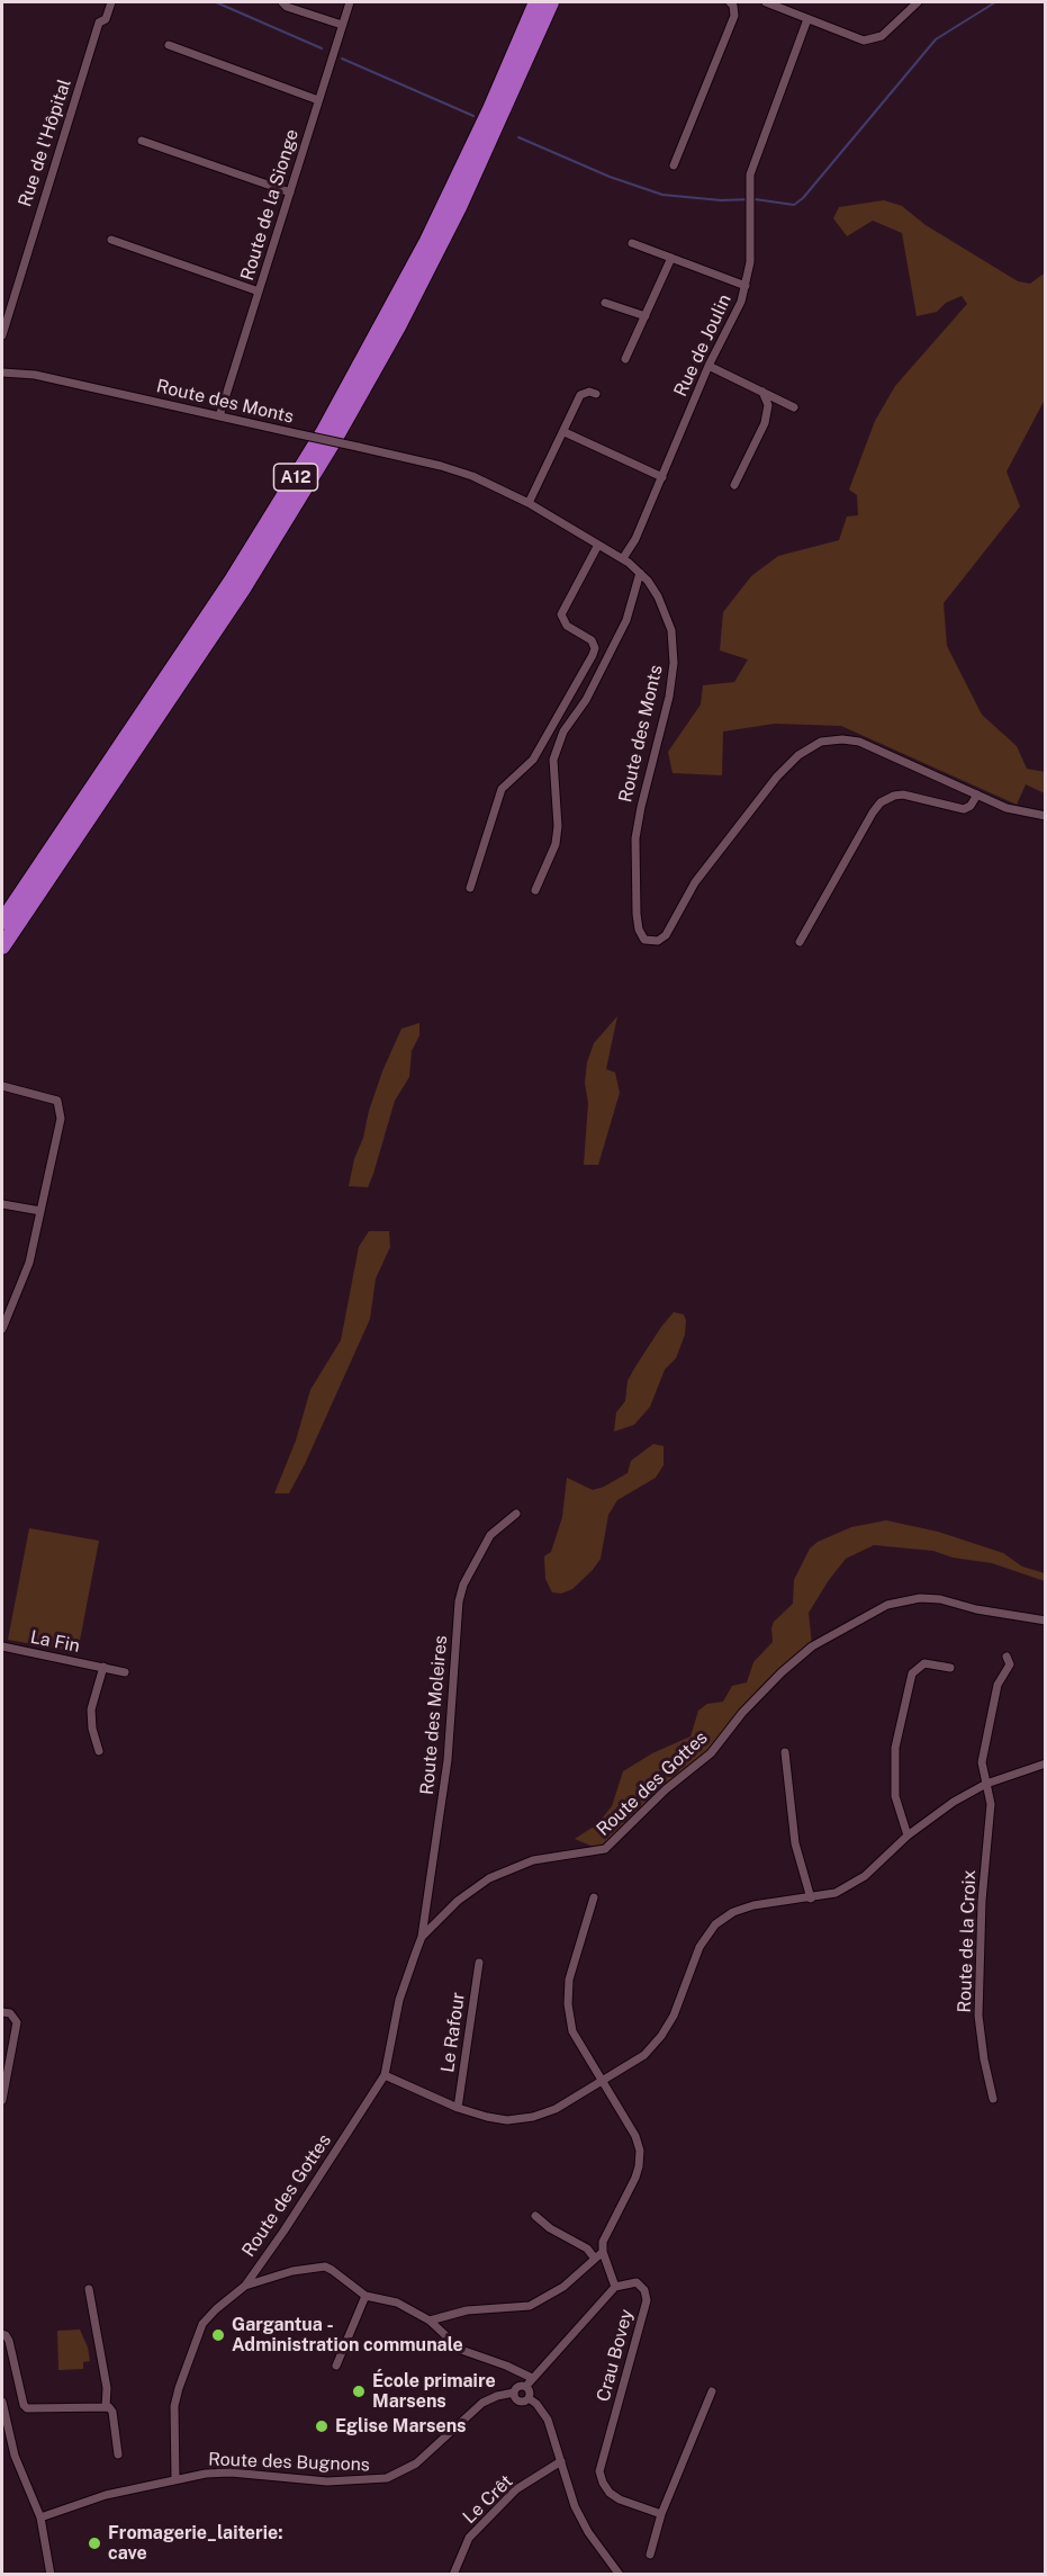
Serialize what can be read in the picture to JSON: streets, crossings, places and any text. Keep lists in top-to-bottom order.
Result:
{
  "streets": {
    "highway": ["A12"],
    "street": [
      "Rue de l'Hôpital",
      "Route de la Sionge",
      "Rue de Joulin",
      "Route des Monts",
      "La Fin",
      "Route des Moleires",
      "Route des Gottes",
      "Route de la Croix",
      "Le Rafour",
      "Crau Bovey",
      "Route des Bugnons",
      "Le Crêt"
    ]
  },
  "crossings": [
    ["Route de la Sionge", "Route des Monts"],
    ["Rue de Joulin", "Route des Monts"],
    ["Route des Moleires", "Route des Gottes"],
    ["Route des Gottes", "Route des Bugnons"],
    ["Crau Bovey", "Route des Bugnons"]
  ],
  "places": [
    "Gargantua - Administration communale",
    "École primaire Marsens",
    "Eglise Marsens",
    "Fromagerie_laiterie: cave"
  ]
}
